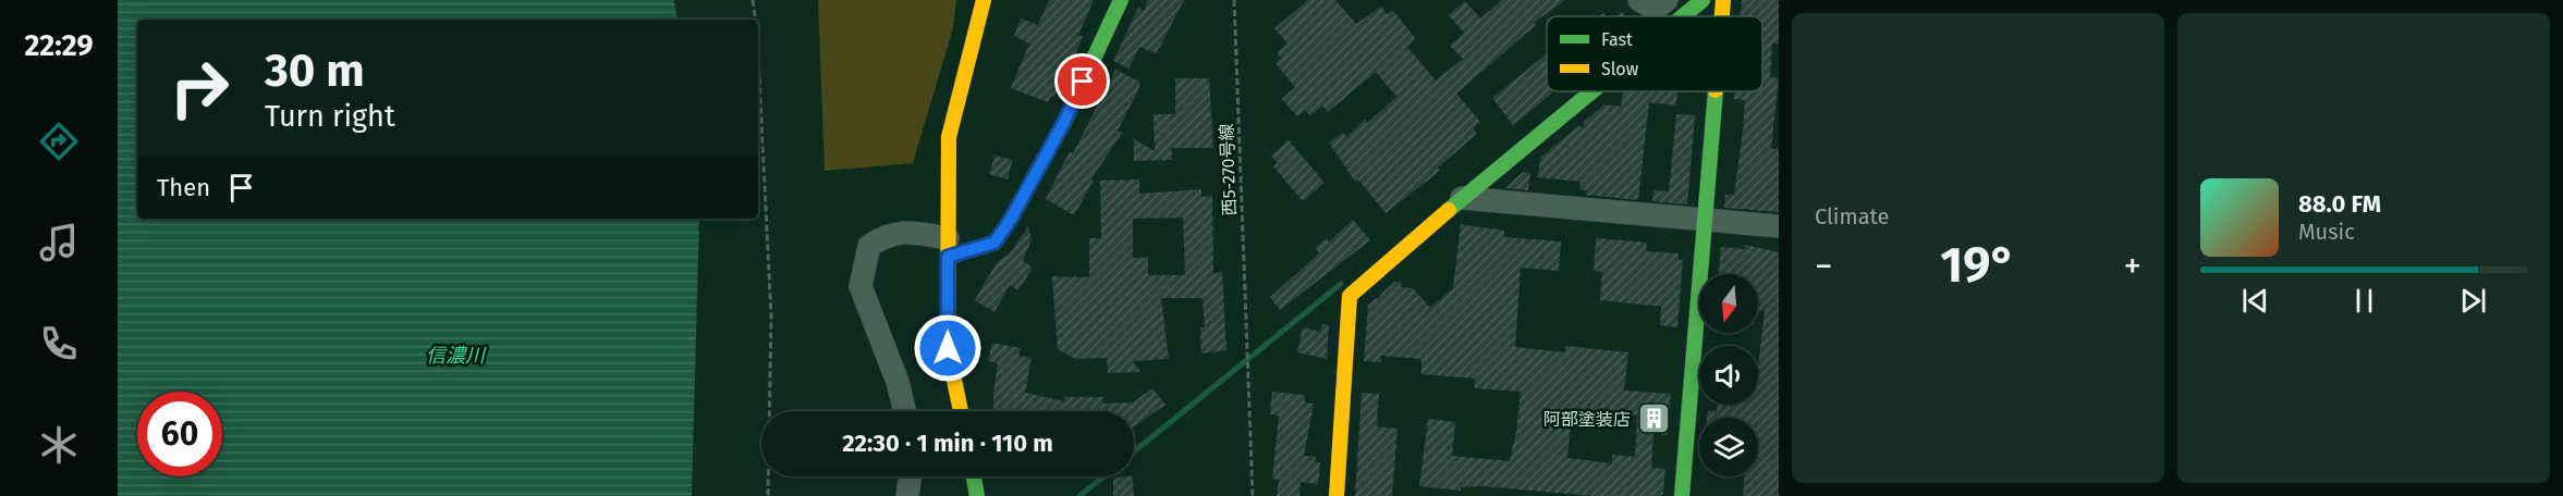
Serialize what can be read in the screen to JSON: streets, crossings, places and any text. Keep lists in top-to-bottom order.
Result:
{
  "streets": {
    "path": ["西5-270号線"]
  },
  "water": ["信濃川"],
  "places": {
    "building": ["阿部塗装店"]
  },
  "legend": ["Fast", "Slow"],
  "north": "bottom",
  "page": {
    "tabs": "22:29",
    "tile": "Climate",
    "turn": ["30 m", "Turn right"],
    "then": "Then",
    "song": ["88.0 FM", "Music"],
    "heat": ["−", "19°", "+"],
    "limit": "60",
    "trip": "22:30 · 1 min · 110 m"
  }
}
